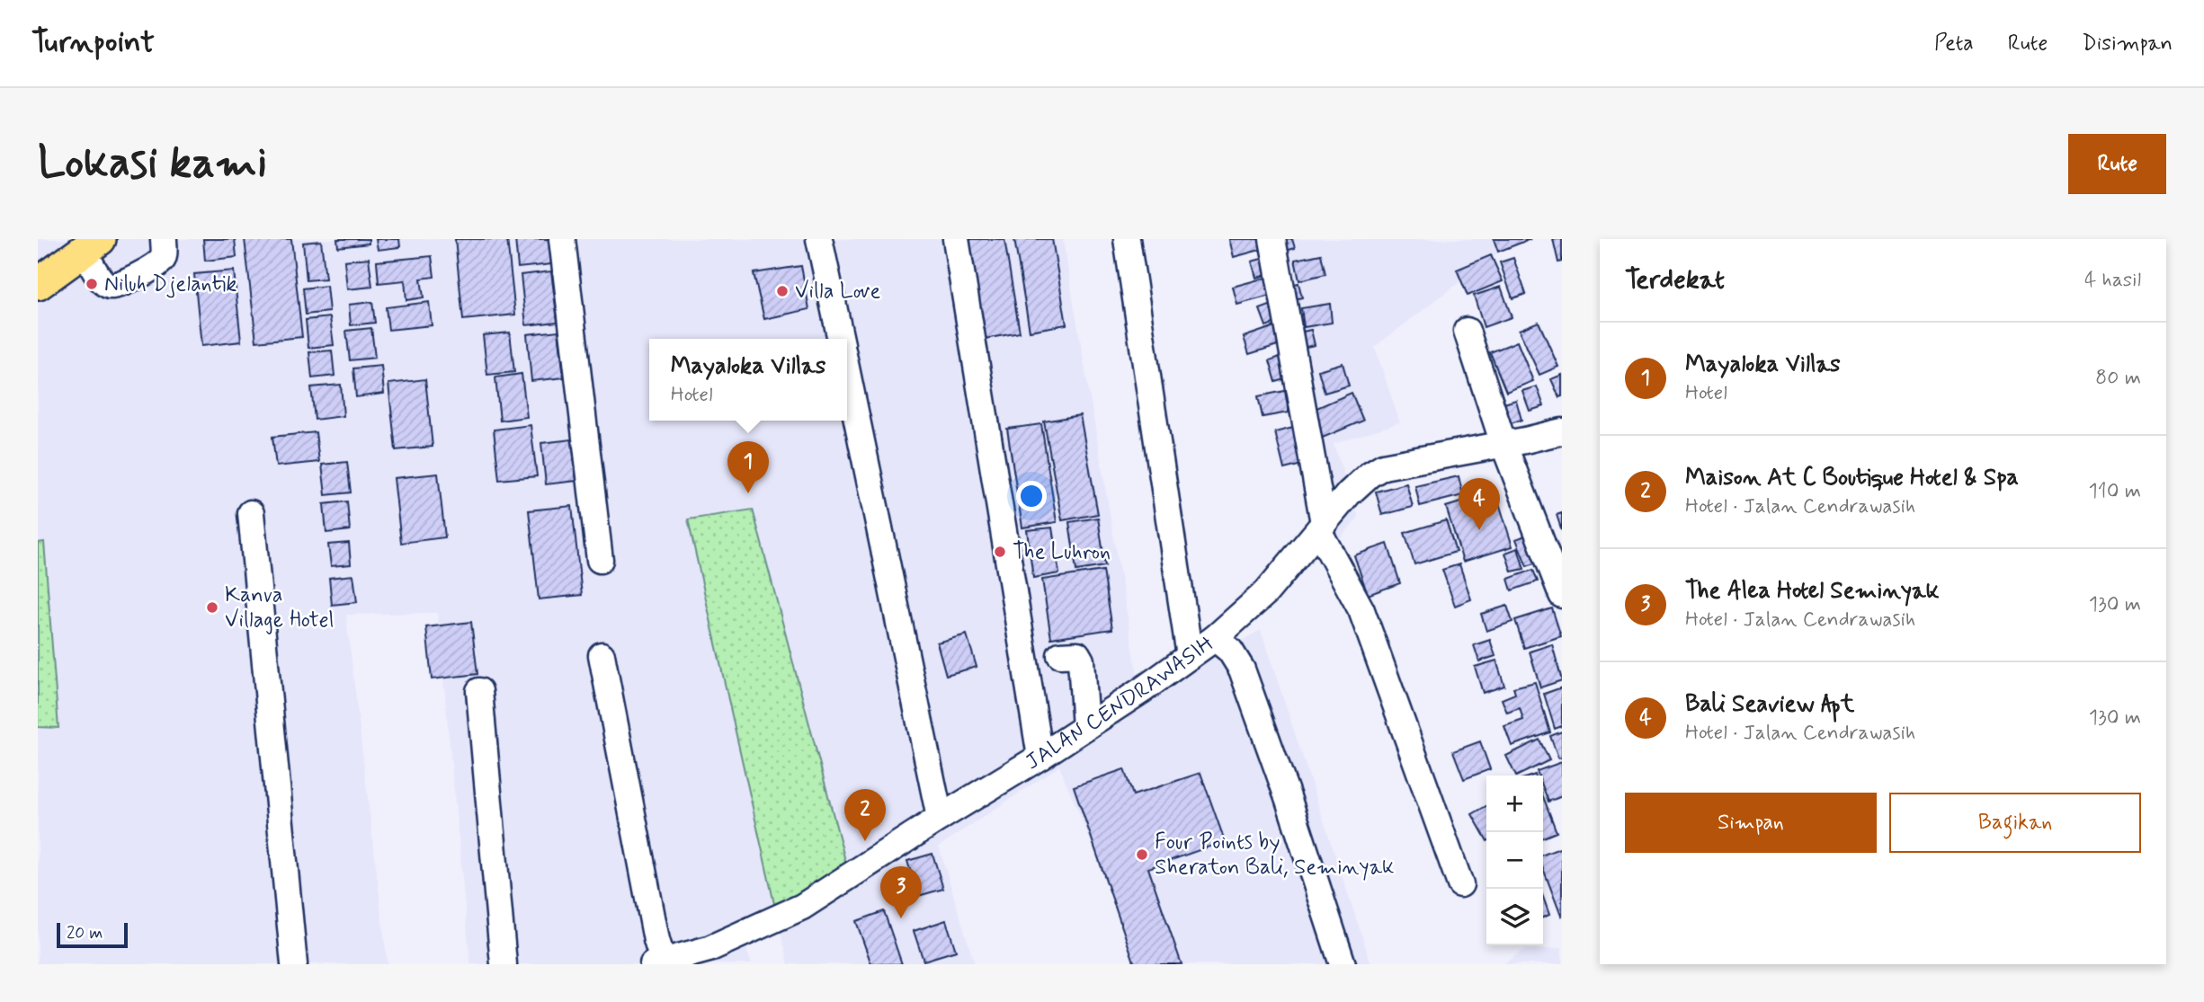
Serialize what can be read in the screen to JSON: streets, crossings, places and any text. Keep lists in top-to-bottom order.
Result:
{
  "streets": {
    "street": ["JALAN CENDRAWASIH"]
  },
  "places": [
    "Niluh Djelantik",
    "Villa Love",
    "The Luhron",
    "Kanva Village Hotel",
    "Four Points by Sheraton Bali, Seminyak"
  ],
  "scale_bar": "20 m",
  "page": {
    "header": "Turnpoint",
    "nav": ["Peta", "Rute", "Disimpan"],
    "buttons": [
      "Rute",
      ["Simpan", "Bagikan"]
    ],
    "title": "Lokasi kami",
    "heading": ["Terdekat", "4 hasil"],
    "list": [
      {
        "mark": "1",
        "name": "Mayaloka Villas",
        "note": "Hotel",
        "value": "80 m"
      },
      {
        "mark": "2",
        "name": "Maison At C Boutique Hotel & Spa",
        "note": "Hotel · Jalan Cendrawasih",
        "value": "110 m"
      },
      {
        "mark": "3",
        "name": "The Alea Hotel Seminyak",
        "note": "Hotel · Jalan Cendrawasih",
        "value": "130 m"
      },
      {
        "mark": "4",
        "name": "Bali Seaview Apt",
        "note": "Hotel · Jalan Cendrawasih",
        "value": "130 m"
      }
    ],
    "popup": ["Mayaloka Villas", "Hotel"],
    "pins": [
      "1",
      "4",
      "2",
      "3"
    ],
    "map_buttons": ["+", "−"],
    "scale": "20 m"
  }
}
